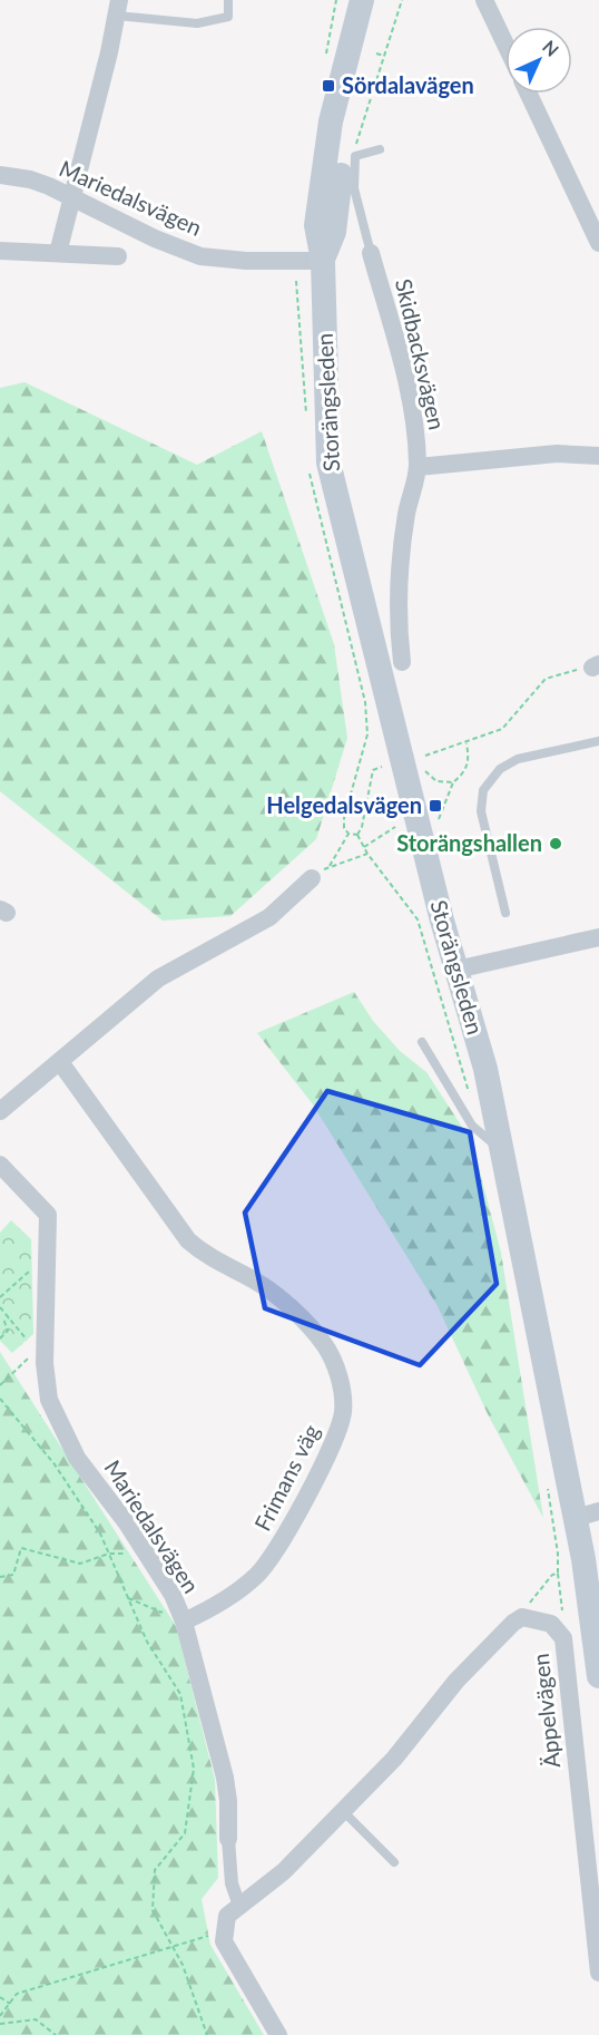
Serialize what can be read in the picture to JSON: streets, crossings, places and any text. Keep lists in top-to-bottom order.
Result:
{
  "streets": {
    "main road": ["Storängsleden"],
    "street": [
      "Mariedalsvägen",
      "Skidbacksvägen",
      "Frimans väg",
      "Äppelvägen"
    ]
  },
  "crossings": [
    ["Mariedalsvägen", "Storängsleden"],
    ["Mariedalsvägen", "Frimans väg"]
  ],
  "places": {
    "transit": ["Sördalavägen", "Helgedalsvägen"],
    "other": ["Storängshallen"]
  },
  "north": "top right"
}
